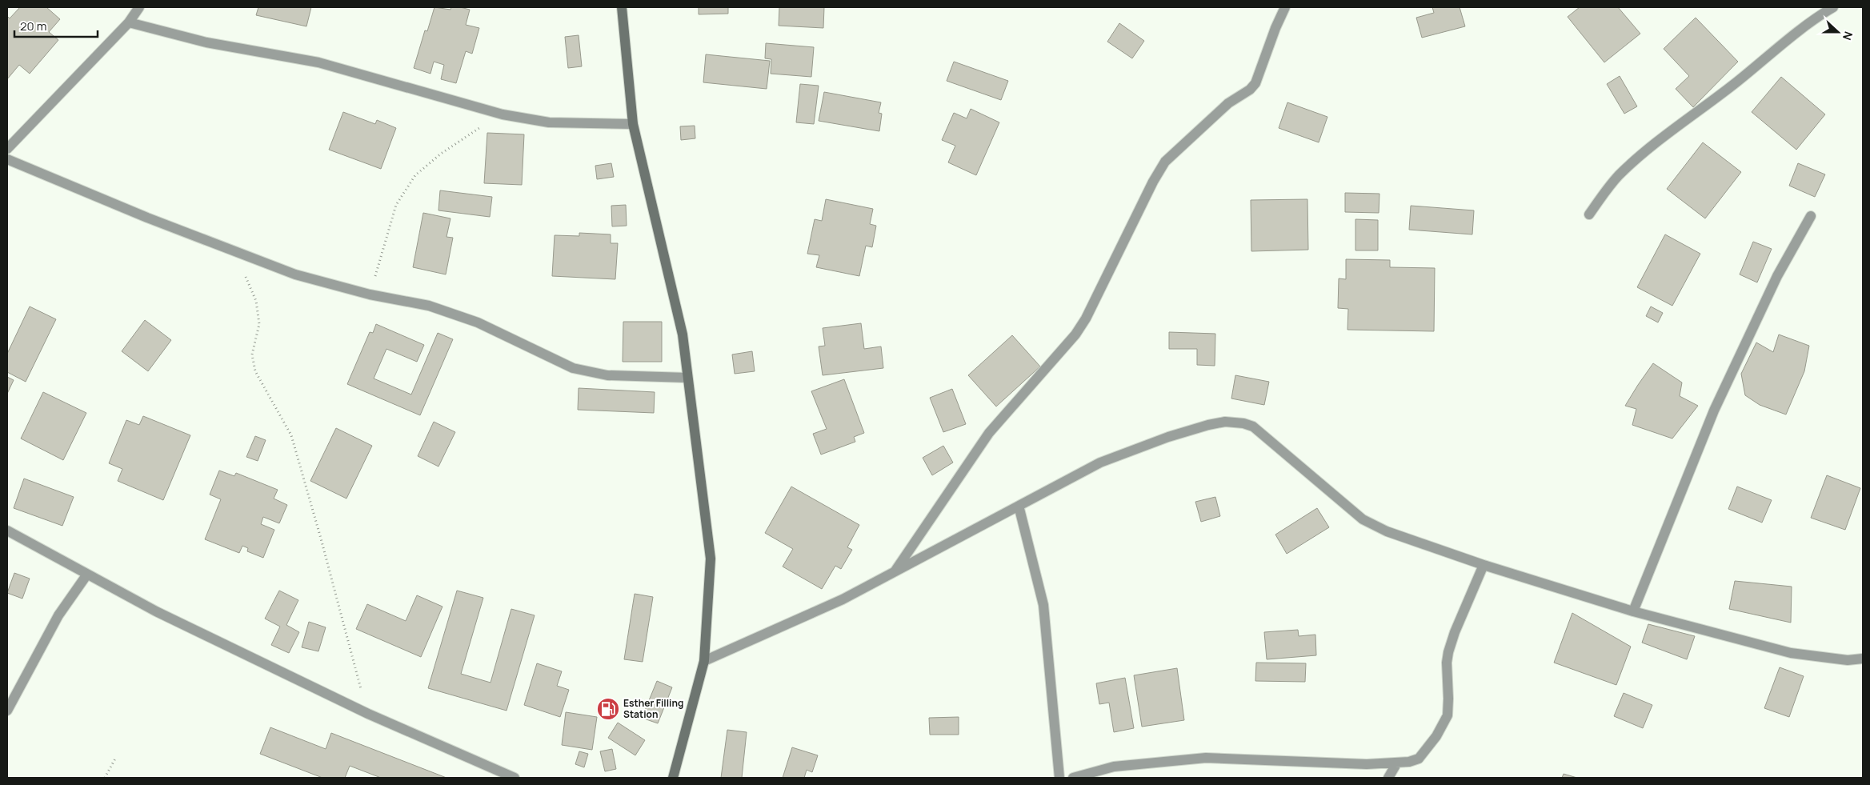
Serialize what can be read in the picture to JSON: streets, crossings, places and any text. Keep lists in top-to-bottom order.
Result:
{
  "places": {
    "fuel station": ["Esther Filling Station"]
  },
  "scale_bar": "20 m",
  "north": "right"
}
